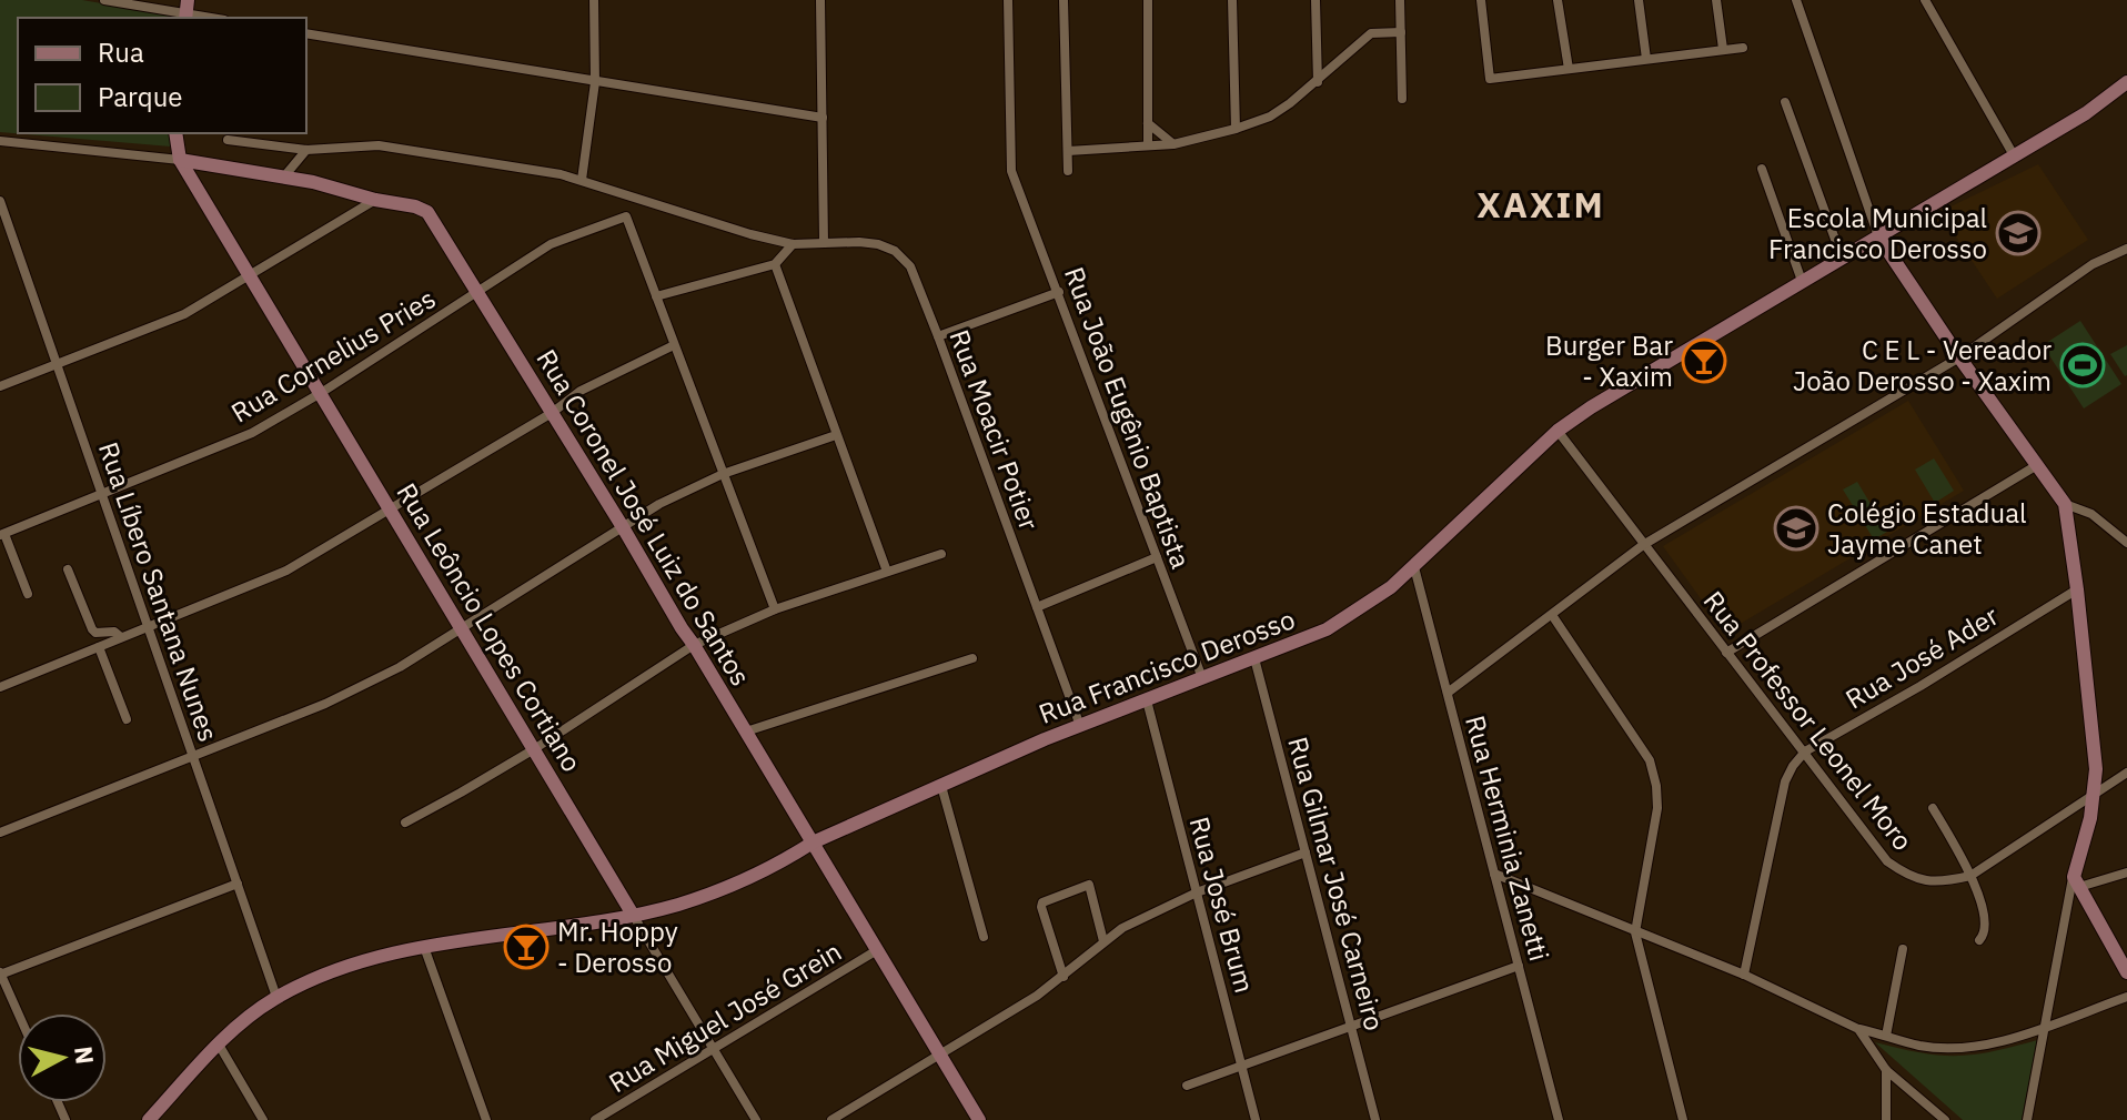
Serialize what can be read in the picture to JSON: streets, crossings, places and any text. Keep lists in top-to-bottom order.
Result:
{
  "streets": {
    "street": [
      "Rua Cornelius Pries",
      "Rua João Eugênio Baptista",
      "Rua Moacir Potier",
      "Rua Coronel José Luiz do Santos",
      "Rua Líbero Santana Nunes",
      "Rua Leôncio Lopes Cortiano",
      "Rua José Ader",
      "Rua Francisco Derosso",
      "Rua Professor Leonel Moro",
      "Rua Herminia Zanetti",
      "Rua Gilmar José Carneiro",
      "Rua José Brum",
      "Rua Miguel José Grein"
    ]
  },
  "crossings": [
    ["Rua Cornelius Pries", "Rua Coronel José Luiz do Santos"],
    ["Rua Cornelius Pries", "Rua Líbero Santana Nunes"],
    ["Rua Cornelius Pries", "Rua Leôncio Lopes Cortiano"],
    ["Rua João Eugênio Baptista", "Rua Francisco Derosso"],
    ["Rua Moacir Potier", "Rua Francisco Derosso"],
    ["Rua Coronel José Luiz do Santos", "Rua Francisco Derosso"],
    ["Rua Coronel José Luiz do Santos", "Rua Miguel José Grein"],
    ["Rua Líbero Santana Nunes", "Rua Francisco Derosso"],
    ["Rua Leôncio Lopes Cortiano", "Rua Francisco Derosso"],
    ["Rua Leôncio Lopes Cortiano", "Rua Miguel José Grein"],
    ["Rua José Ader", "Rua Professor Leonel Moro"],
    ["Rua Francisco Derosso", "Rua Professor Leonel Moro"],
    ["Rua Francisco Derosso", "Rua Herminia Zanetti"],
    ["Rua Francisco Derosso", "Rua Gilmar José Carneiro"],
    ["Rua Francisco Derosso", "Rua José Brum"]
  ],
  "districts": ["XAXIM"],
  "places": {
    "school or university": ["Escola Municipal Francisco Derosso", "Colégio Estadual Jayme Canet"],
    "bar": ["Burger Bar - Xaxim", "Mr. Hoppy - Derosso"],
    "sports": ["C E L - Vereador João Derosso - Xaxim"]
  },
  "legend": ["Rua", "Parque"],
  "north": "right"
}
